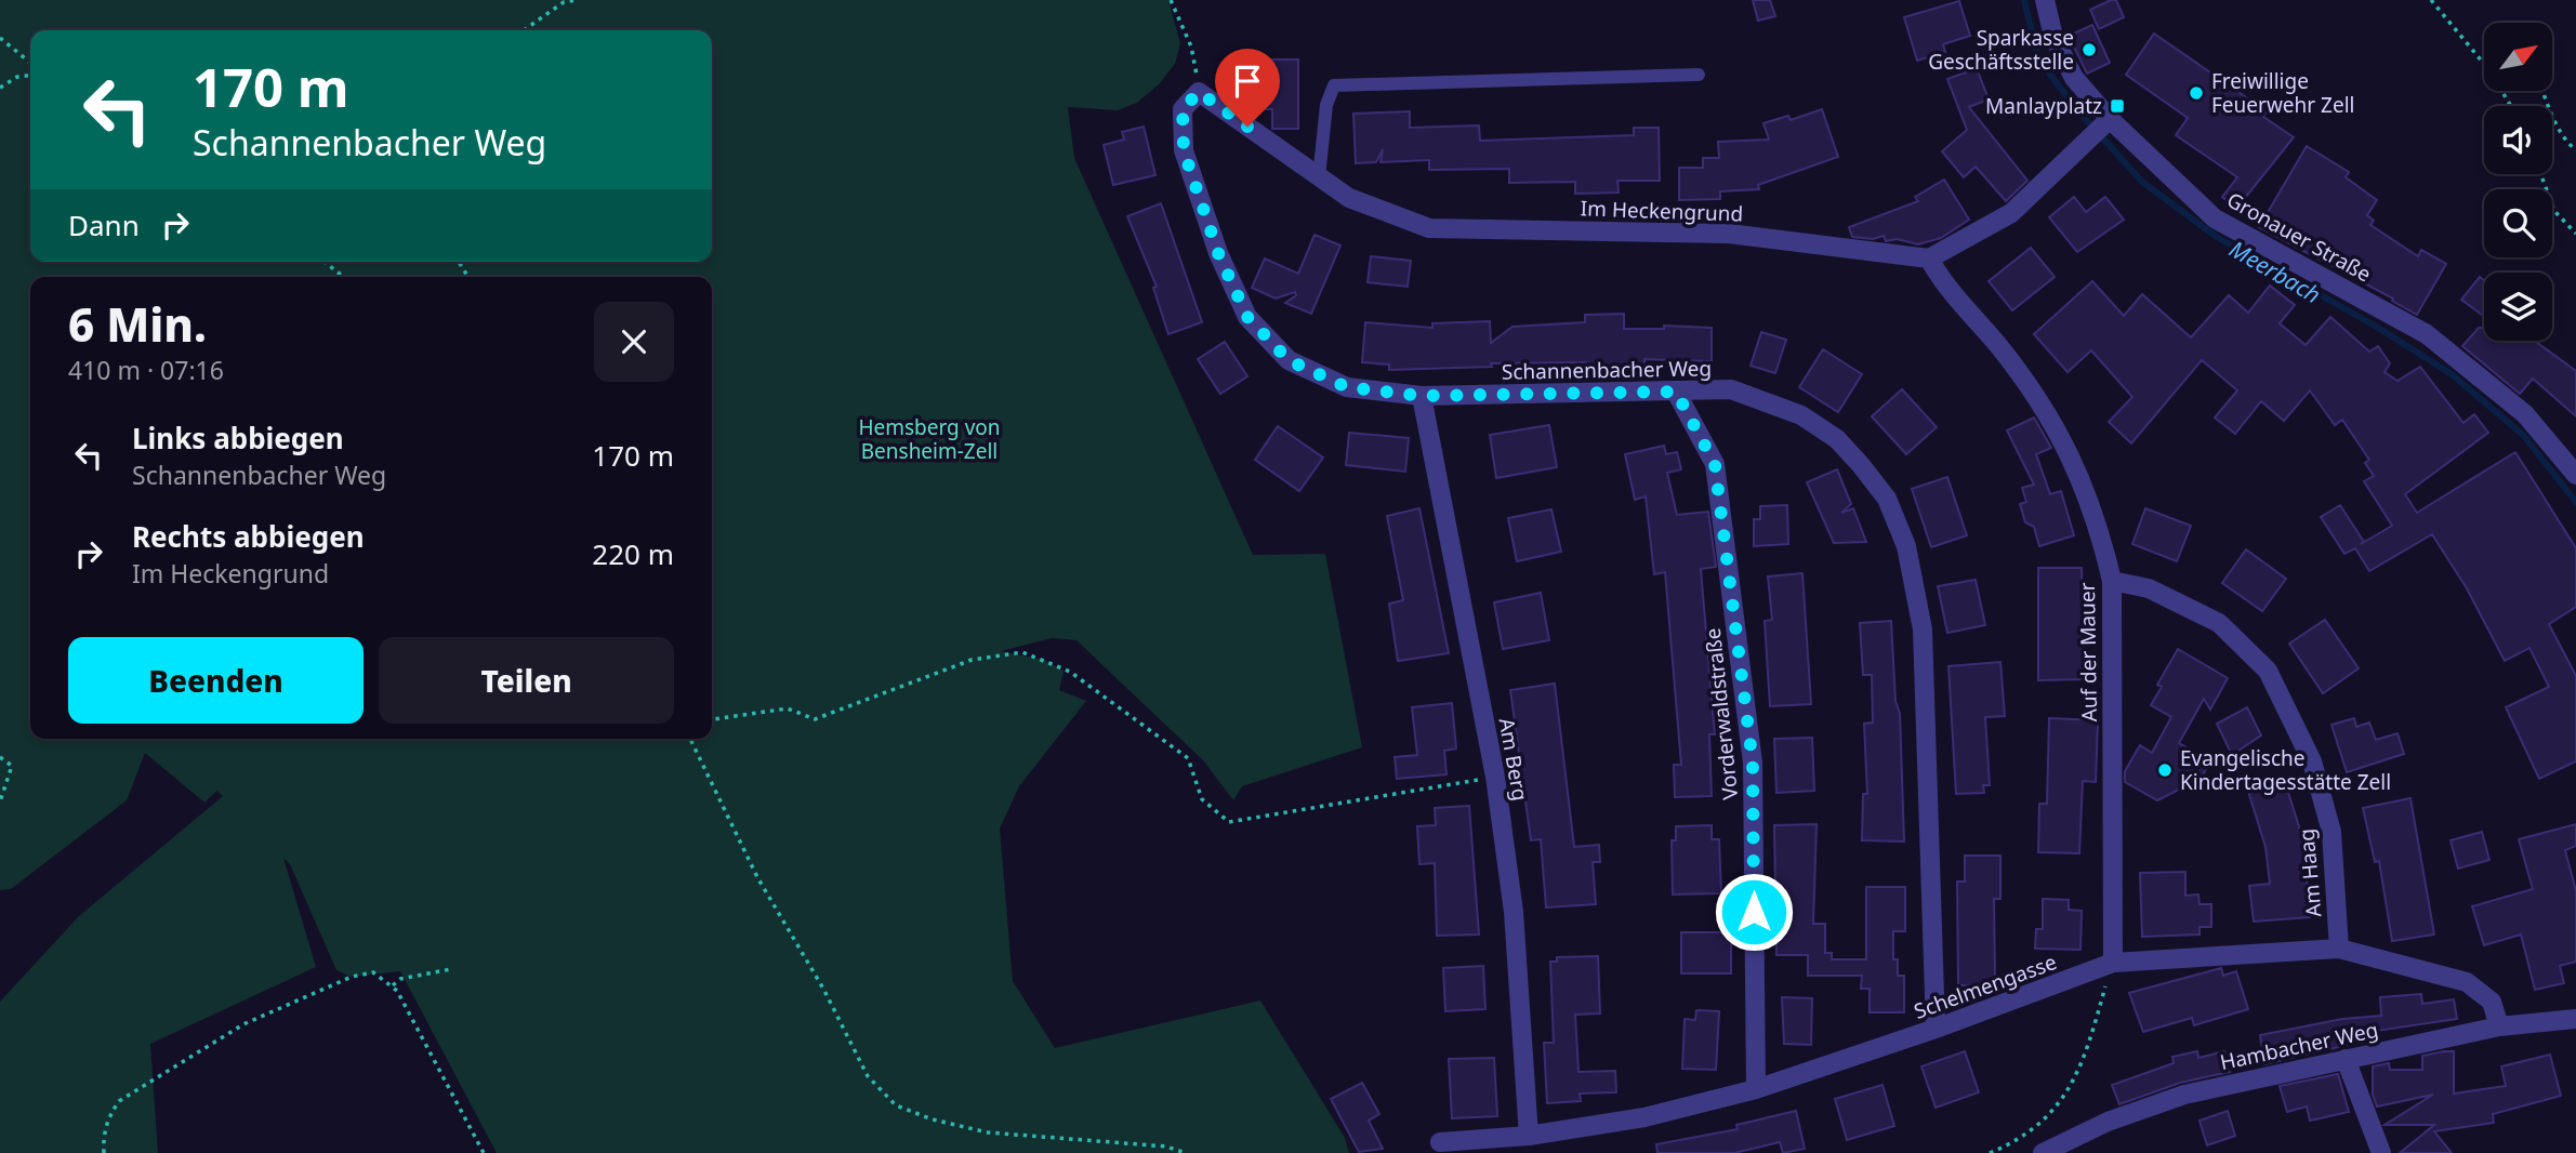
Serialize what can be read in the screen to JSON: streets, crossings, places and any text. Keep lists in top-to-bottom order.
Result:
{
  "streets": {
    "street": [
      "Im Heckengrund",
      "Gronauer Straße",
      "Schannenbacher Weg",
      "Auf der Mauer",
      "Vorderwaldstraße",
      "Am Berg",
      "Am Haag",
      "Schelmengasse",
      "Hambacher Weg"
    ]
  },
  "crossings": [
    ["Im Heckengrund", "Schannenbacher Weg"],
    ["Im Heckengrund", "Auf der Mauer"],
    ["Schannenbacher Weg", "Vorderwaldstraße"],
    ["Schannenbacher Weg", "Am Berg"],
    ["Schannenbacher Weg", "Schelmengasse"],
    ["Auf der Mauer", "Am Haag"],
    ["Auf der Mauer", "Schelmengasse"],
    ["Vorderwaldstraße", "Schelmengasse"],
    ["Am Berg", "Schelmengasse"],
    ["Am Haag", "Schelmengasse"],
    ["Schelmengasse", "Hambacher Weg"]
  ],
  "water": ["Meerbach"],
  "parks": ["Hemsberg von Bensheim-Zell"],
  "places": {
    "other": ["Sparkasse Geschäftsstelle", "Freiwillige Feuerwehr Zell", "Evangelische Kindertagesstätte Zell"],
    "transit": ["Manlayplatz"]
  },
  "north": "top right",
  "page": {
    "turn": ["170 m", "Schannenbacher Weg"],
    "then": "Dann",
    "heading": ["6 Min.", "410 m · 07:16"],
    "list": [
      {
        "name": "Links abbiegen",
        "note": "Schannenbacher Weg",
        "value": "170 m"
      },
      {
        "name": "Rechts abbiegen",
        "note": "Im Heckengrund",
        "value": "220 m"
      }
    ],
    "buttons": ["Beenden", "Teilen"]
  }
}
